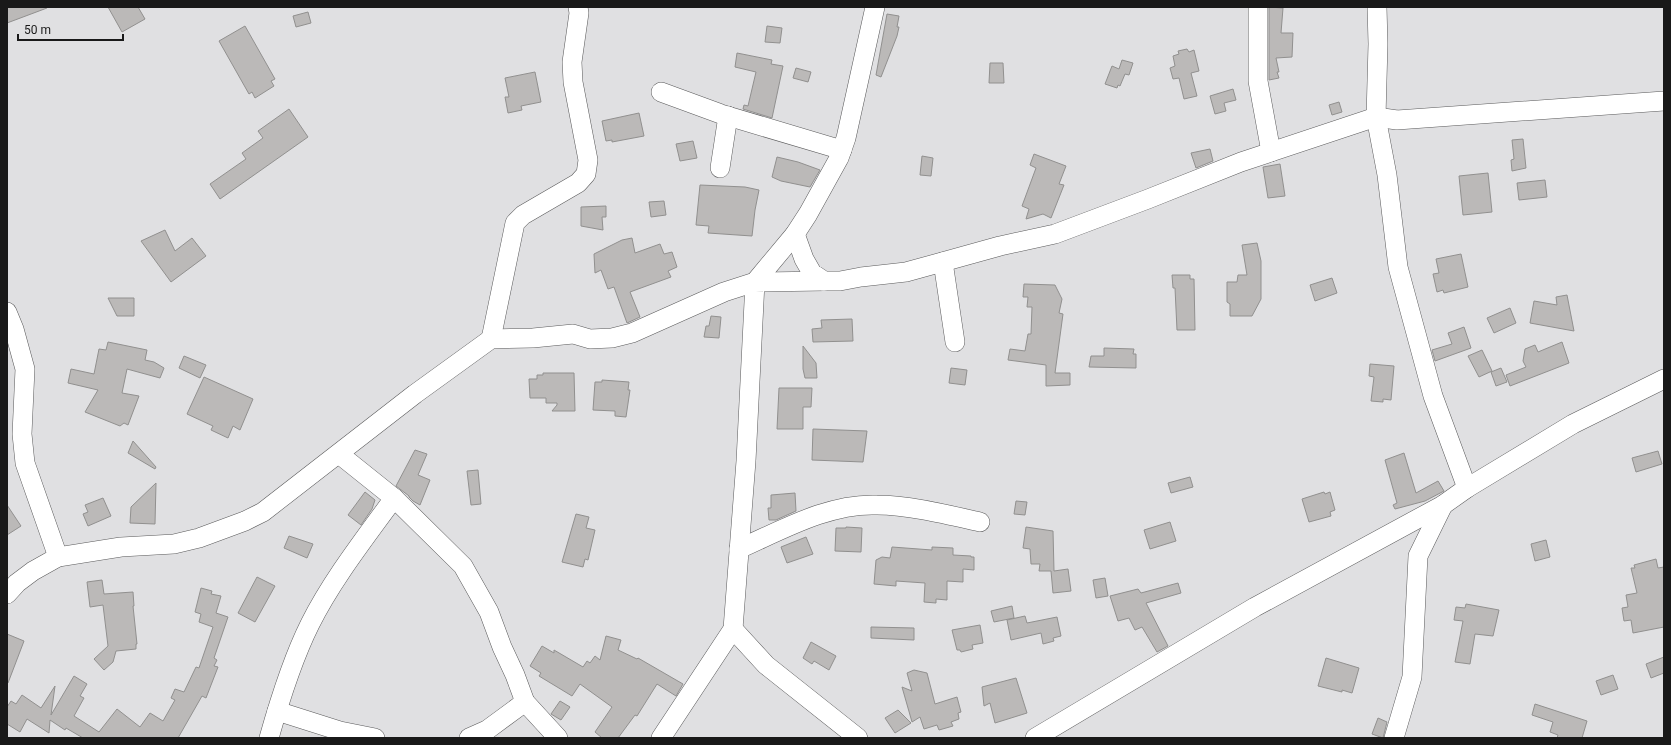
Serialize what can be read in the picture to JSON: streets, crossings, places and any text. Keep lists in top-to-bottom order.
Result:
{
  "scale_bar": "50 m"
}
